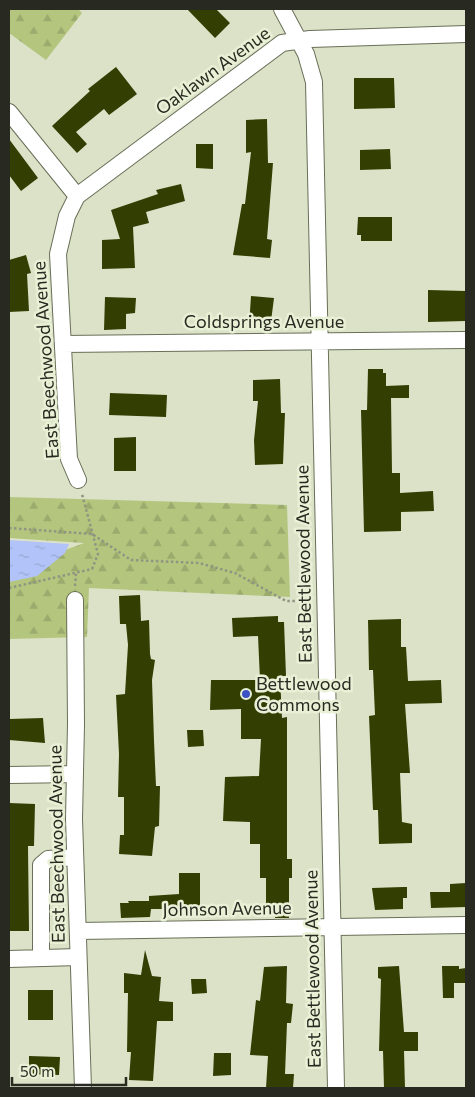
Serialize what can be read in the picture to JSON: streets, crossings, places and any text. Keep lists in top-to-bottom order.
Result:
{
  "streets": {
    "street": [
      "Oaklawn Avenue",
      "Coldsprings Avenue",
      "East Beechwood Avenue",
      "East Bettlewood Avenue",
      "Johnson Avenue"
    ]
  },
  "crossings": [
    ["Oaklawn Avenue", "East Beechwood Avenue"],
    ["Oaklawn Avenue", "East Bettlewood Avenue"],
    ["Coldsprings Avenue", "East Beechwood Avenue"],
    ["Coldsprings Avenue", "East Bettlewood Avenue"],
    ["East Beechwood Avenue", "Johnson Avenue"],
    ["East Bettlewood Avenue", "Johnson Avenue"]
  ],
  "places": ["Bettlewood Commons"],
  "scale_bar": "50 m"
}
